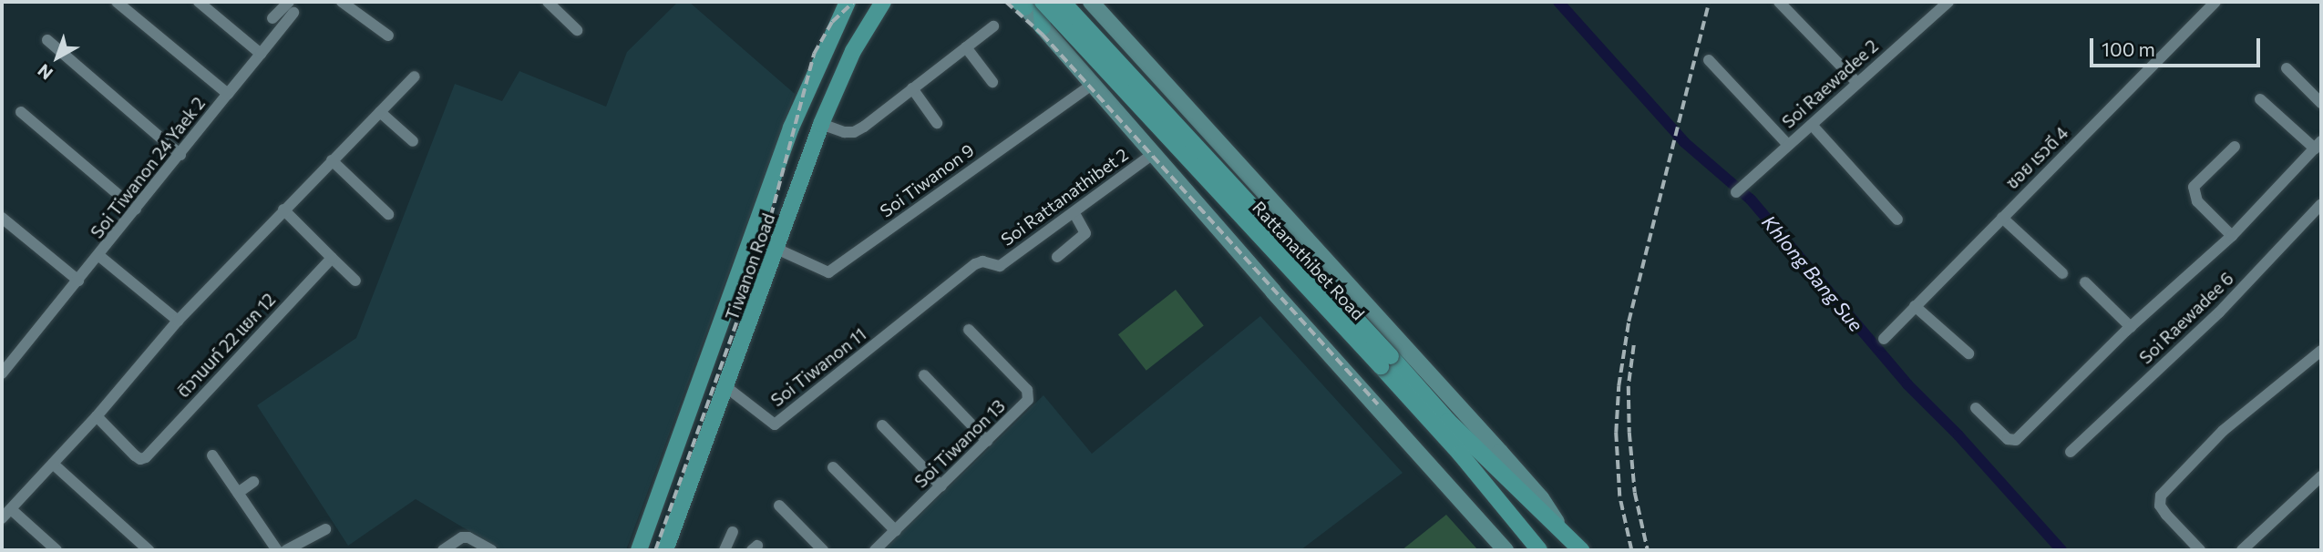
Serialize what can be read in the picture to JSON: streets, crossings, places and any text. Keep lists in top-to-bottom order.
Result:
{
  "streets": {
    "main road": ["Rattanathibet Road", "Tiwanon Road"],
    "street": [
      "Soi Raewadee 2",
      "ซอย เรวดี 4",
      "Soi Tiwanon 24 Yaek 2",
      "Soi Tiwanon 9",
      "Soi Rattanathibet 2",
      "Soi Raewadee 6",
      "ติวานนท์ 22 แยก 12",
      "Soi Tiwanon 11",
      "Soi Tiwanon 13"
    ]
  },
  "crossings": [
    ["Soi Tiwanon 9", "Rattanathibet Road"],
    ["Soi Tiwanon 9", "Tiwanon Road"],
    ["Soi Rattanathibet 2", "Rattanathibet Road"],
    ["Soi Rattanathibet 2", "Soi Tiwanon 11"],
    ["Tiwanon Road", "Soi Tiwanon 11"]
  ],
  "water": ["Khlong Bang Sue"],
  "scale_bar": "100 m",
  "north": "bottom left"
}
